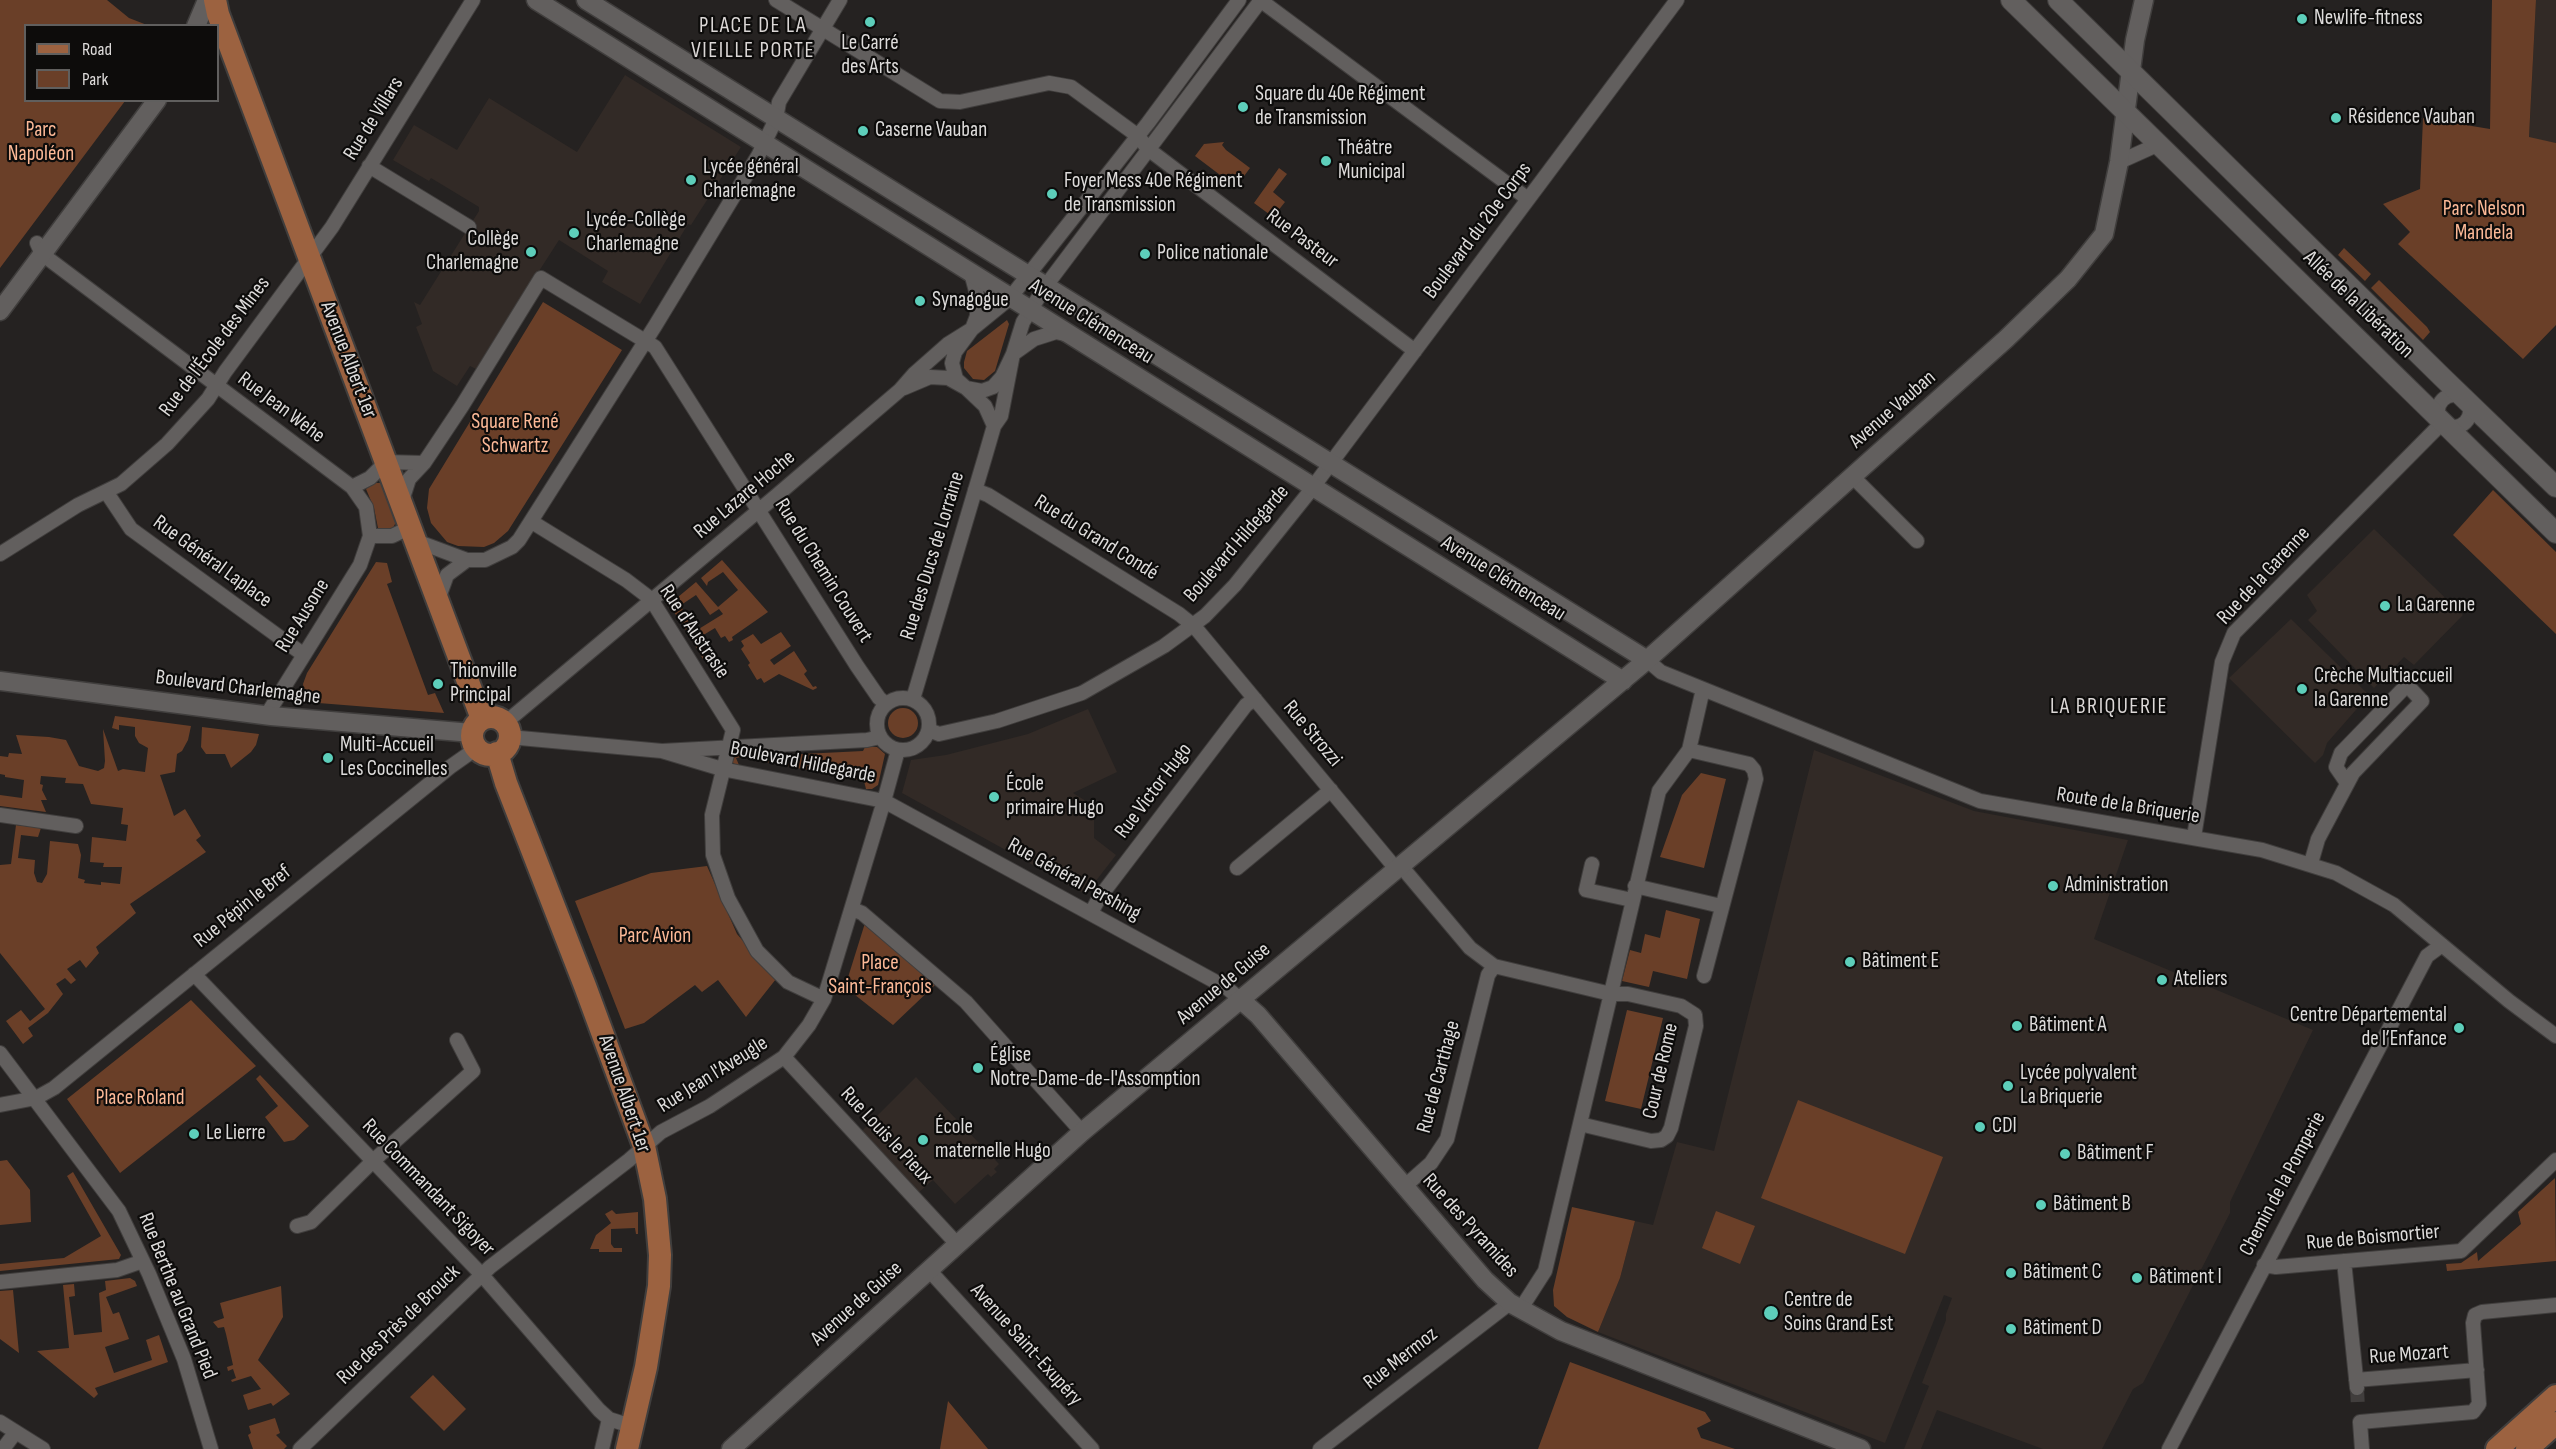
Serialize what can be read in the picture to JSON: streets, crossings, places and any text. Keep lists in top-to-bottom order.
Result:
{
  "streets": {
    "main road": ["Allée de la Libération", "Avenue Albert 1er"],
    "street": [
      "Rue de Villars",
      "Boulevard du 20e Corps",
      "Rue Pasteur",
      "Avenue Clémenceau",
      "Rue de l'École des Mines",
      "Rue Jean Wehe",
      "Avenue Vauban",
      "Rue Lazare Hoche",
      "Rue du Grand Condé",
      "Boulevard Hildegarde",
      "Rue des Ducs de Lorraine",
      "Rue Général Laplace",
      "Rue du Chemin Couvert",
      "Rue de la Garenne",
      "Rue Ausone",
      "Rue d'Austrasie",
      "Boulevard Charlemagne",
      "Rue Strozzi",
      "Rue Victor Hugo",
      "Route de la Briquerie",
      "Rue Général Pershing",
      "Rue Pépin le Bref",
      "Avenue de Guise",
      "Cour de Rome",
      "Rue Jean l'Aveugle",
      "Rue de Carthage",
      "Rue Louis le Pieux",
      "Chemin de la Pomperie",
      "Rue Commandant Sigoyer",
      "Rue des Pyramides",
      "Rue de Boismortier",
      "Rue Berthe au Grand Pied",
      "Rue des Près de Brouck",
      "Avenue Saint-Exupéry",
      "Rue Mozart",
      "Rue Mermoz"
    ]
  },
  "crossings": [
    ["Rue de Villars", "Rue de l'École des Mines"],
    ["Rue de Villars", "Avenue Albert 1er"],
    ["Boulevard du 20e Corps", "Rue Pasteur"],
    ["Boulevard du 20e Corps", "Avenue Clémenceau"],
    ["Boulevard du 20e Corps", "Boulevard Hildegarde"],
    ["Rue Pasteur", "Rue Lazare Hoche"],
    ["Rue Pasteur", "Rue des Ducs de Lorraine"],
    ["Allée de la Libération", "Avenue Vauban"],
    ["Allée de la Libération", "Rue de la Garenne"],
    ["Avenue Clémenceau", "Avenue Vauban"],
    ["Avenue Clémenceau", "Rue Lazare Hoche"],
    ["Avenue Clémenceau", "Boulevard Hildegarde"],
    ["Avenue Clémenceau", "Rue des Ducs de Lorraine"],
    ["Avenue Clémenceau", "Route de la Briquerie"],
    ["Avenue Clémenceau", "Avenue de Guise"],
    ["Rue de l'École des Mines", "Avenue Albert 1er"],
    ["Rue de l'École des Mines", "Rue Jean Wehe"],
    ["Rue de l'École des Mines", "Rue Général Laplace"],
    ["Avenue Albert 1er", "Rue Lazare Hoche"],
    ["Avenue Albert 1er", "Boulevard Hildegarde"],
    ["Avenue Albert 1er", "Boulevard Charlemagne"],
    ["Avenue Albert 1er", "Rue Pépin le Bref"],
    ["Avenue Albert 1er", "Rue Jean l'Aveugle"],
    ["Avenue Albert 1er", "Rue des Près de Brouck"],
    ["Rue Jean Wehe", "Rue Ausone"],
    ["Avenue Vauban", "Route de la Briquerie"],
    ["Avenue Vauban", "Avenue de Guise"],
    ["Rue Lazare Hoche", "Boulevard Hildegarde"],
    ["Rue Lazare Hoche", "Rue du Chemin Couvert"],
    ["Rue Lazare Hoche", "Rue d'Austrasie"],
    ["Rue Lazare Hoche", "Boulevard Charlemagne"],
    ["Rue Lazare Hoche", "Rue Pépin le Bref"],
    ["Rue du Grand Condé", "Boulevard Hildegarde"],
    ["Rue du Grand Condé", "Rue des Ducs de Lorraine"],
    ["Rue du Grand Condé", "Rue Strozzi"],
    ["Boulevard Hildegarde", "Rue des Ducs de Lorraine"],
    ["Boulevard Hildegarde", "Rue du Chemin Couvert"],
    ["Boulevard Hildegarde", "Rue d'Austrasie"],
    ["Boulevard Hildegarde", "Boulevard Charlemagne"],
    ["Boulevard Hildegarde", "Rue Strozzi"],
    ["Boulevard Hildegarde", "Rue Général Pershing"],
    ["Boulevard Hildegarde", "Rue Pépin le Bref"],
    ["Boulevard Hildegarde", "Rue Jean l'Aveugle"],
    ["Rue des Ducs de Lorraine", "Rue du Chemin Couvert"],
    ["Rue Général Laplace", "Rue Ausone"],
    ["Rue de la Garenne", "Route de la Briquerie"],
    ["Rue Ausone", "Boulevard Charlemagne"],
    ["Rue d'Austrasie", "Rue Jean l'Aveugle"],
    ["Boulevard Charlemagne", "Rue Pépin le Bref"],
    ["Rue Strozzi", "Rue Victor Hugo"],
    ["Rue Strozzi", "Avenue de Guise"],
    ["Rue Strozzi", "Rue de Carthage"],
    ["Rue Victor Hugo", "Rue Général Pershing"],
    ["Route de la Briquerie", "Avenue de Guise"],
    ["Route de la Briquerie", "Chemin de la Pomperie"],
    ["Rue Général Pershing", "Avenue de Guise"],
    ["Rue Général Pershing", "Rue Jean l'Aveugle"],
    ["Rue Général Pershing", "Rue des Pyramides"],
    ["Rue Pépin le Bref", "Rue Commandant Sigoyer"],
    ["Rue Pépin le Bref", "Rue Berthe au Grand Pied"],
    ["Avenue de Guise", "Rue Louis le Pieux"],
    ["Avenue de Guise", "Rue des Pyramides"],
    ["Avenue de Guise", "Avenue Saint-Exupéry"],
    ["Rue Jean l'Aveugle", "Rue Louis le Pieux"],
    ["Rue Jean l'Aveugle", "Rue des Près de Brouck"],
    ["Rue de Carthage", "Rue des Pyramides"],
    ["Chemin de la Pomperie", "Rue de Boismortier"],
    ["Rue Commandant Sigoyer", "Rue des Près de Brouck"],
    ["Rue des Pyramides", "Rue Mermoz"],
    ["Rue de Boismortier", "Rue Mozart"]
  ],
  "districts": ["PLACE DE LA VIEILLE PORTE", "LA BRIQUERIE"],
  "parks": [
    "Parc Napoléon",
    "Parc Nelson Mandela",
    "Square René Schwartz",
    "Parc Avion",
    "Place Saint-François",
    "Place Roland"
  ],
  "places": [
    "Newlife-fitness",
    "Le Carré des Arts",
    "Square du 40e Régiment de Transmission",
    "Résidence Vauban",
    "Caserne Vauban",
    "Théâtre Municipal",
    "Lycée général Charlemagne",
    "Foyer Mess 40e Régiment de Transmission",
    "Lycée-Collège Charlemagne",
    "Collège Charlemagne",
    "Police nationale",
    "Synagogue",
    "La Garenne",
    "Thionville Principal",
    "Crèche Multiaccueil la Garenne",
    "Multi-Accueil Les Coccinelles",
    "École primaire Hugo",
    "Administration",
    "Bâtiment E",
    "Ateliers",
    "Bâtiment A",
    "Centre Départemental de l’Enfance",
    "Église Notre-Dame-de-l'Assomption",
    "Lycée polyvalent La Briquerie",
    "CDI",
    "Le Lierre",
    "École maternelle Hugo",
    "Bâtiment F",
    "Bâtiment B",
    "Bâtiment C",
    "Bâtiment I",
    "Centre de Soins Grand Est",
    "Bâtiment D"
  ],
  "legend": ["Road", "Park"]
}
